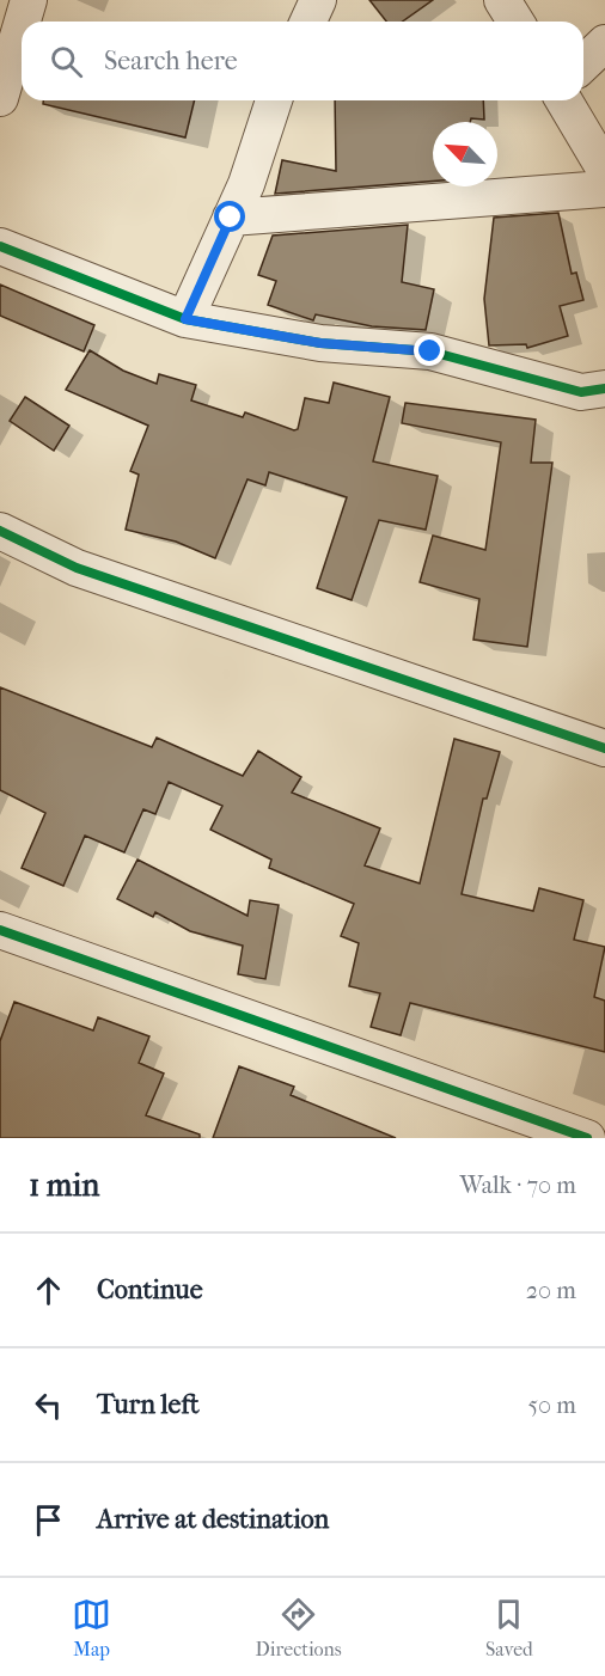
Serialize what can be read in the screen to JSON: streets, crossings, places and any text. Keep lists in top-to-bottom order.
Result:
{
  "north": "top left",
  "page": {
    "search": "Search here",
    "heading": ["1 min", "Walk · 70 m"],
    "list": [
      ["Continue", "20 m"],
      ["Turn left", "50 m"],
      "Arrive at destination"
    ],
    "nav": ["Map", "Directions", "Saved"]
  }
}
